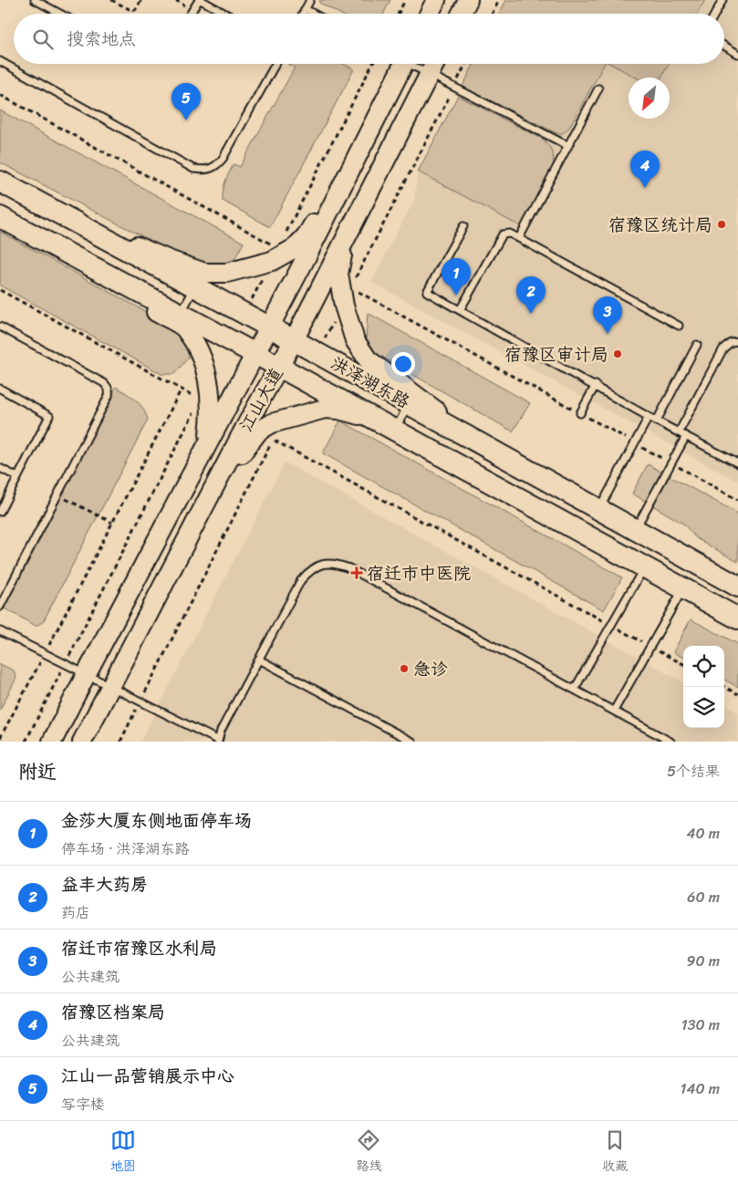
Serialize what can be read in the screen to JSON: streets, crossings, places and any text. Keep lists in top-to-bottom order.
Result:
{
  "streets": {
    "main road": ["洪泽湖东路", "江山大道"]
  },
  "crossings": [
    ["洪泽湖东路", "江山大道"]
  ],
  "places": {
    "other": ["宿豫区统计局", "宿豫区审计局", "急诊"],
    "health": ["宿迁市中医院"]
  },
  "north": "bottom left",
  "page": {
    "search": "搜索地点",
    "pins": [
      "5",
      "4",
      "1",
      "2",
      "3"
    ],
    "heading": ["附近", "5个结果"],
    "list": [
      {
        "mark": "1",
        "name": "金莎大厦东侧地面停车场",
        "note": "停车场 · 洪泽湖东路",
        "value": "40 m"
      },
      {
        "mark": "2",
        "name": "益丰大药房",
        "note": "药店",
        "value": "60 m"
      },
      {
        "mark": "3",
        "name": "宿迁市宿豫区水利局",
        "note": "公共建筑",
        "value": "90 m"
      },
      {
        "mark": "4",
        "name": "宿豫区档案局",
        "note": "公共建筑",
        "value": "130 m"
      },
      {
        "mark": "5",
        "name": "江山一品营销展示中心",
        "note": "写字楼",
        "value": "140 m"
      }
    ],
    "nav": ["地图", "路线", "收藏"]
  }
}
